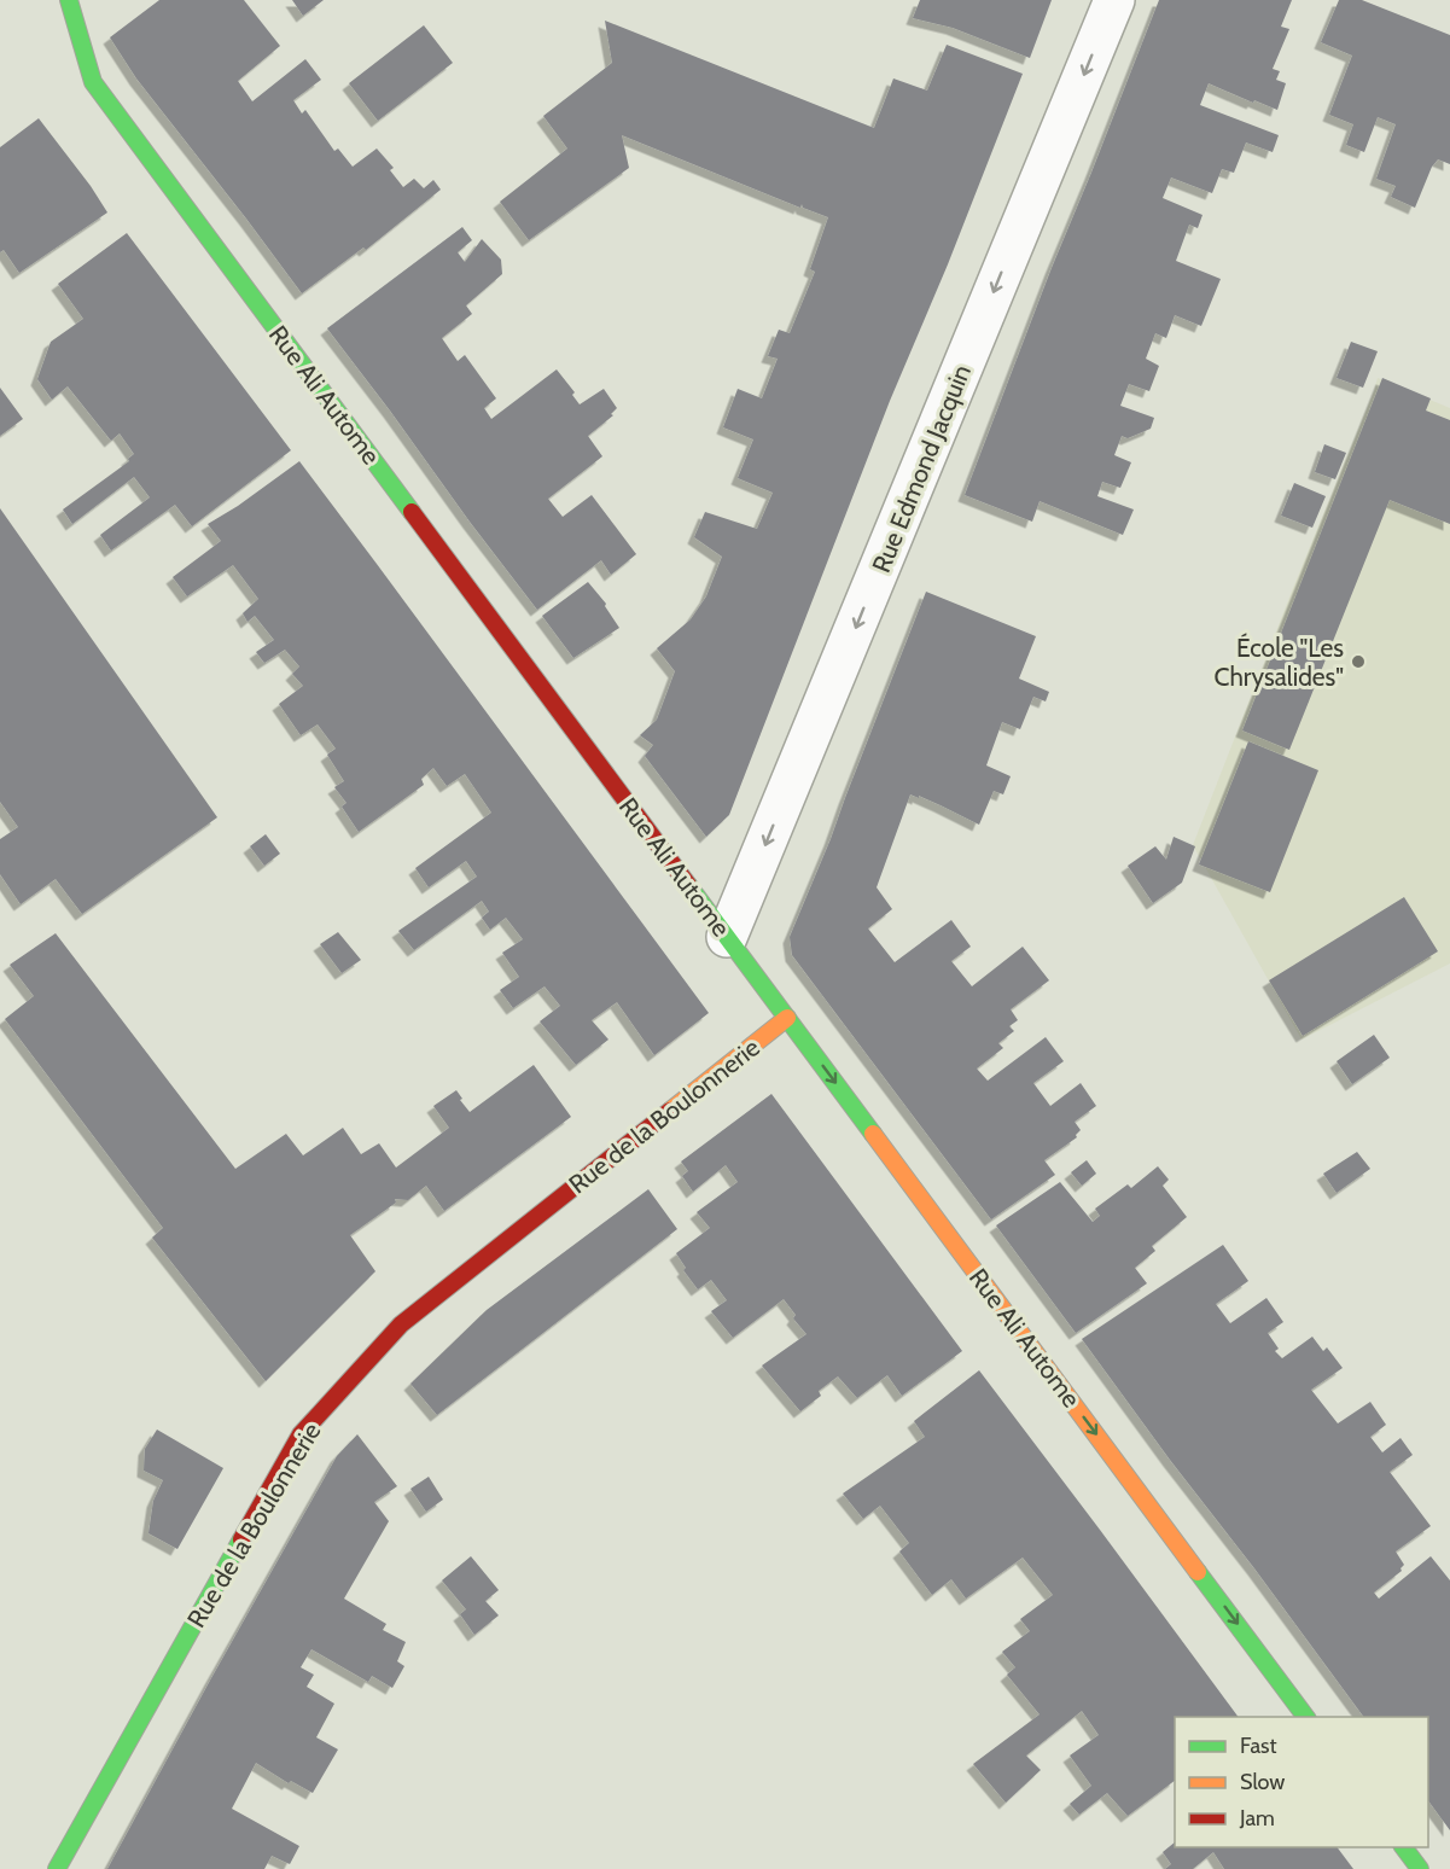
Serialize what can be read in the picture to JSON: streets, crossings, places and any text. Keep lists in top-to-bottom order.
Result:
{
  "streets": {
    "street": ["Rue Ali Autome", "Rue Edmond Jacquin", "Rue de la Boulonnerie"]
  },
  "crossings": [
    ["Rue Ali Autome", "Rue Edmond Jacquin"],
    ["Rue Ali Autome", "Rue de la Boulonnerie"]
  ],
  "one_way": ["Rue Ali Autome", "Rue Edmond Jacquin"],
  "places": ["École \"Les Chrysalides\""],
  "legend": ["Fast", "Slow", "Jam"]
}
